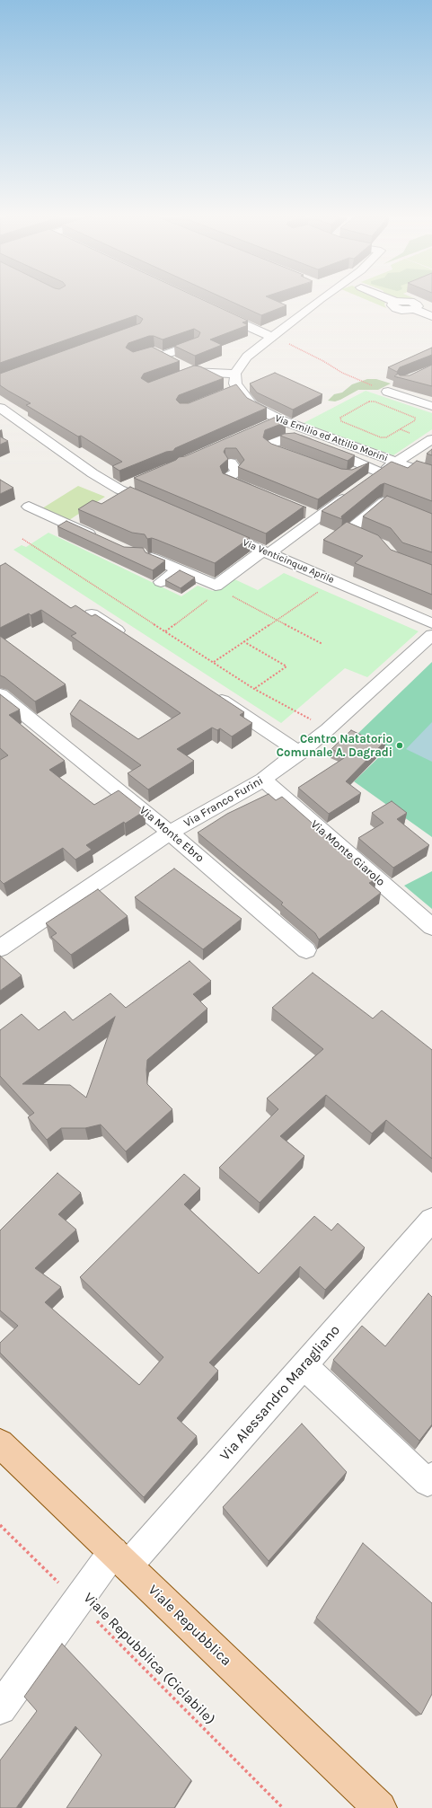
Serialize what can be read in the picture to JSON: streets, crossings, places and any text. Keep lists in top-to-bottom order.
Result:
{
  "streets": {
    "main road": ["Viale Repubblica"],
    "street": [
      "Via Emilio ed Attilio Morini",
      "Via Venticinque Aprile",
      "Via Franco Furini",
      "Via Monte Ebro",
      "Via Monte Giarolo",
      "Via Alessandro Maragliano"
    ],
    "path": ["Viale Repubblica (Ciclabile)"]
  },
  "crossings": [
    ["Via Franco Furini", "Via Monte Ebro"],
    ["Via Franco Furini", "Via Monte Giarolo"],
    ["Via Alessandro Maragliano", "Viale Repubblica"],
    ["Via Alessandro Maragliano", "Viale Repubblica (Ciclabile)"]
  ],
  "places": ["Centro Natatorio Comunale A. Dagradi"]
}
